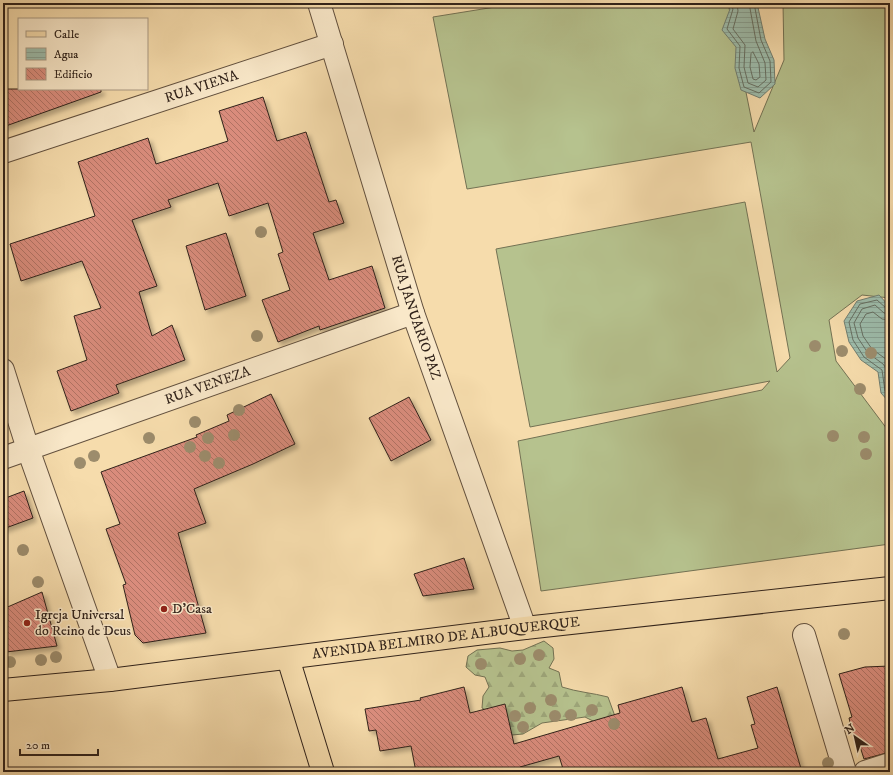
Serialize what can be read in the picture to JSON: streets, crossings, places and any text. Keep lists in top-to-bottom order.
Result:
{
  "streets": {
    "main road": ["AVENIDA BELMIRO DE ALBUQUERQUE"],
    "street": ["RUA VIENA", "RUA JANUARIO PAZ", "RUA VENEZA"]
  },
  "crossings": [
    ["RUA VIENA", "RUA JANUARIO PAZ"],
    ["RUA JANUARIO PAZ", "RUA VENEZA"],
    ["RUA JANUARIO PAZ", "AVENIDA BELMIRO DE ALBUQUERQUE"]
  ],
  "places": ["D'Casa", "Igreja Universal do Reino de Deus"],
  "legend": ["Calle", "Agua", "Edificio"],
  "scale_bar": "20 m",
  "north": "top left"
}
